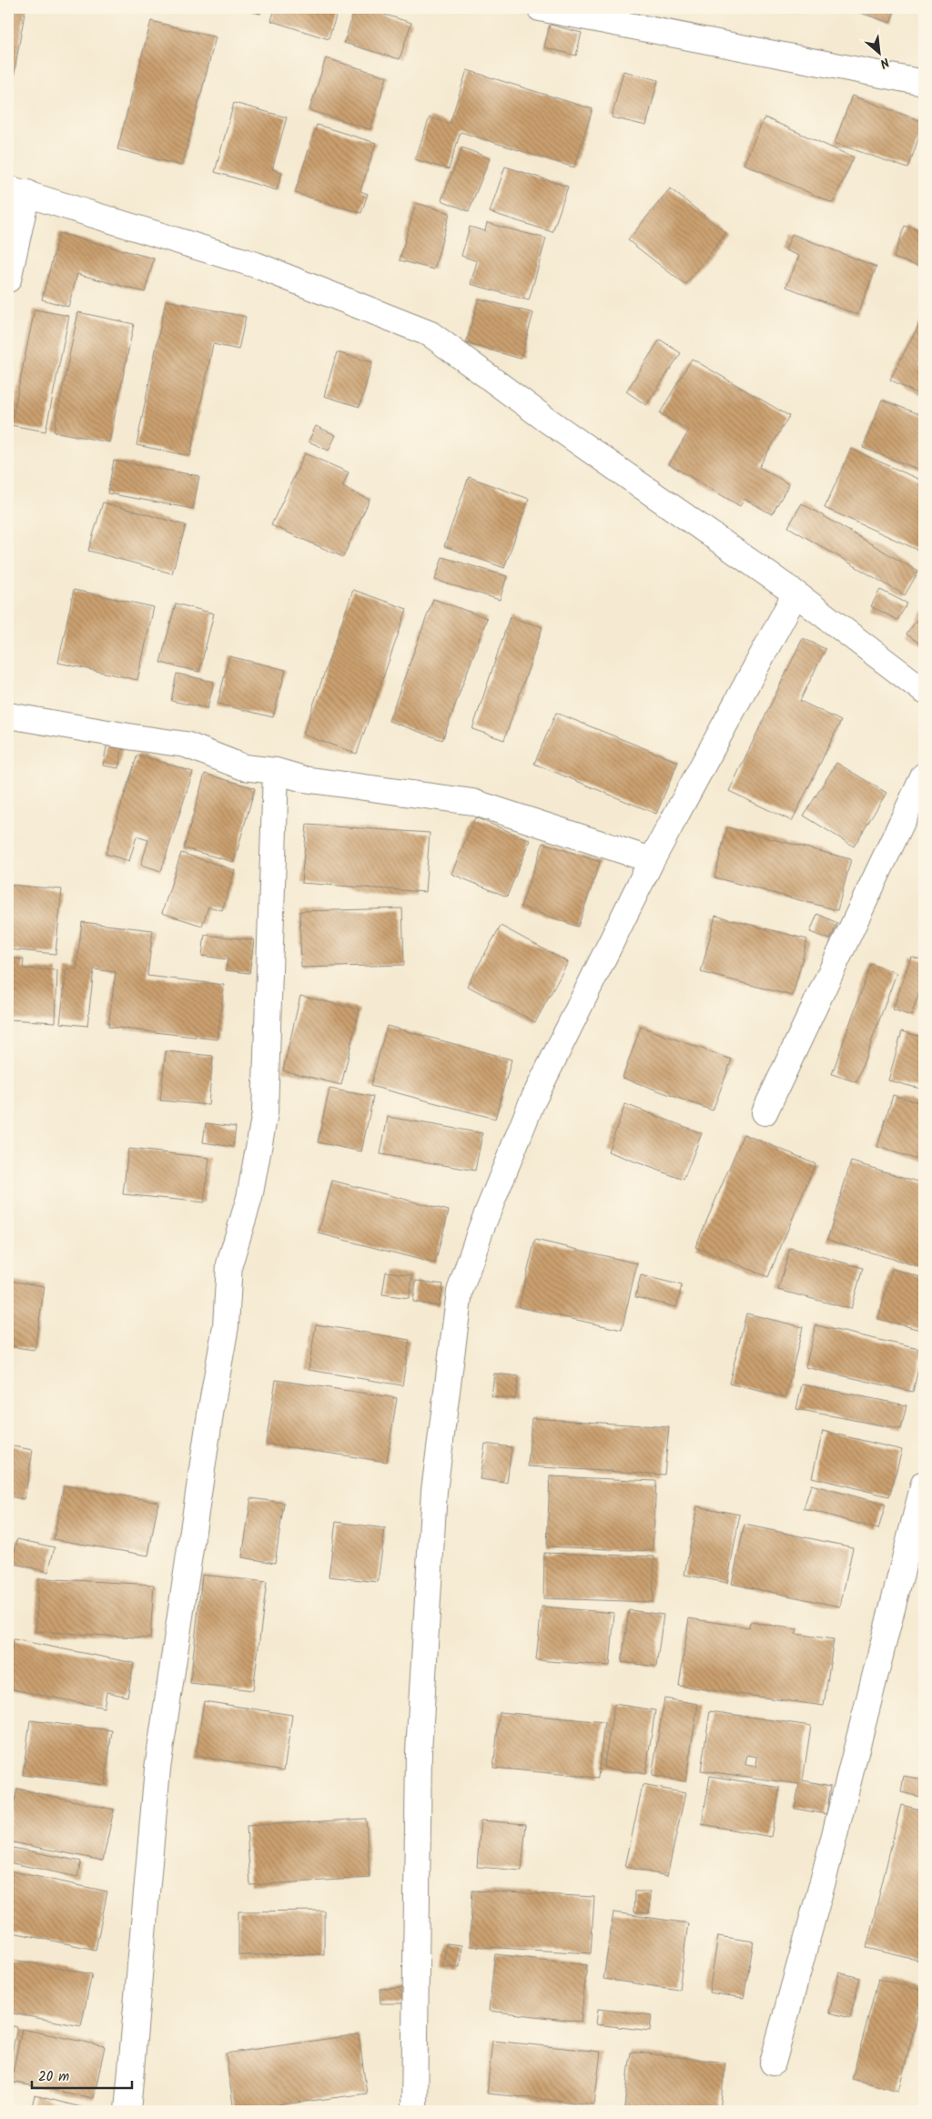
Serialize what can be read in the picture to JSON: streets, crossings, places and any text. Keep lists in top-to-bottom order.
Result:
{
  "scale_bar": "20 m",
  "north": "bottom right"
}
